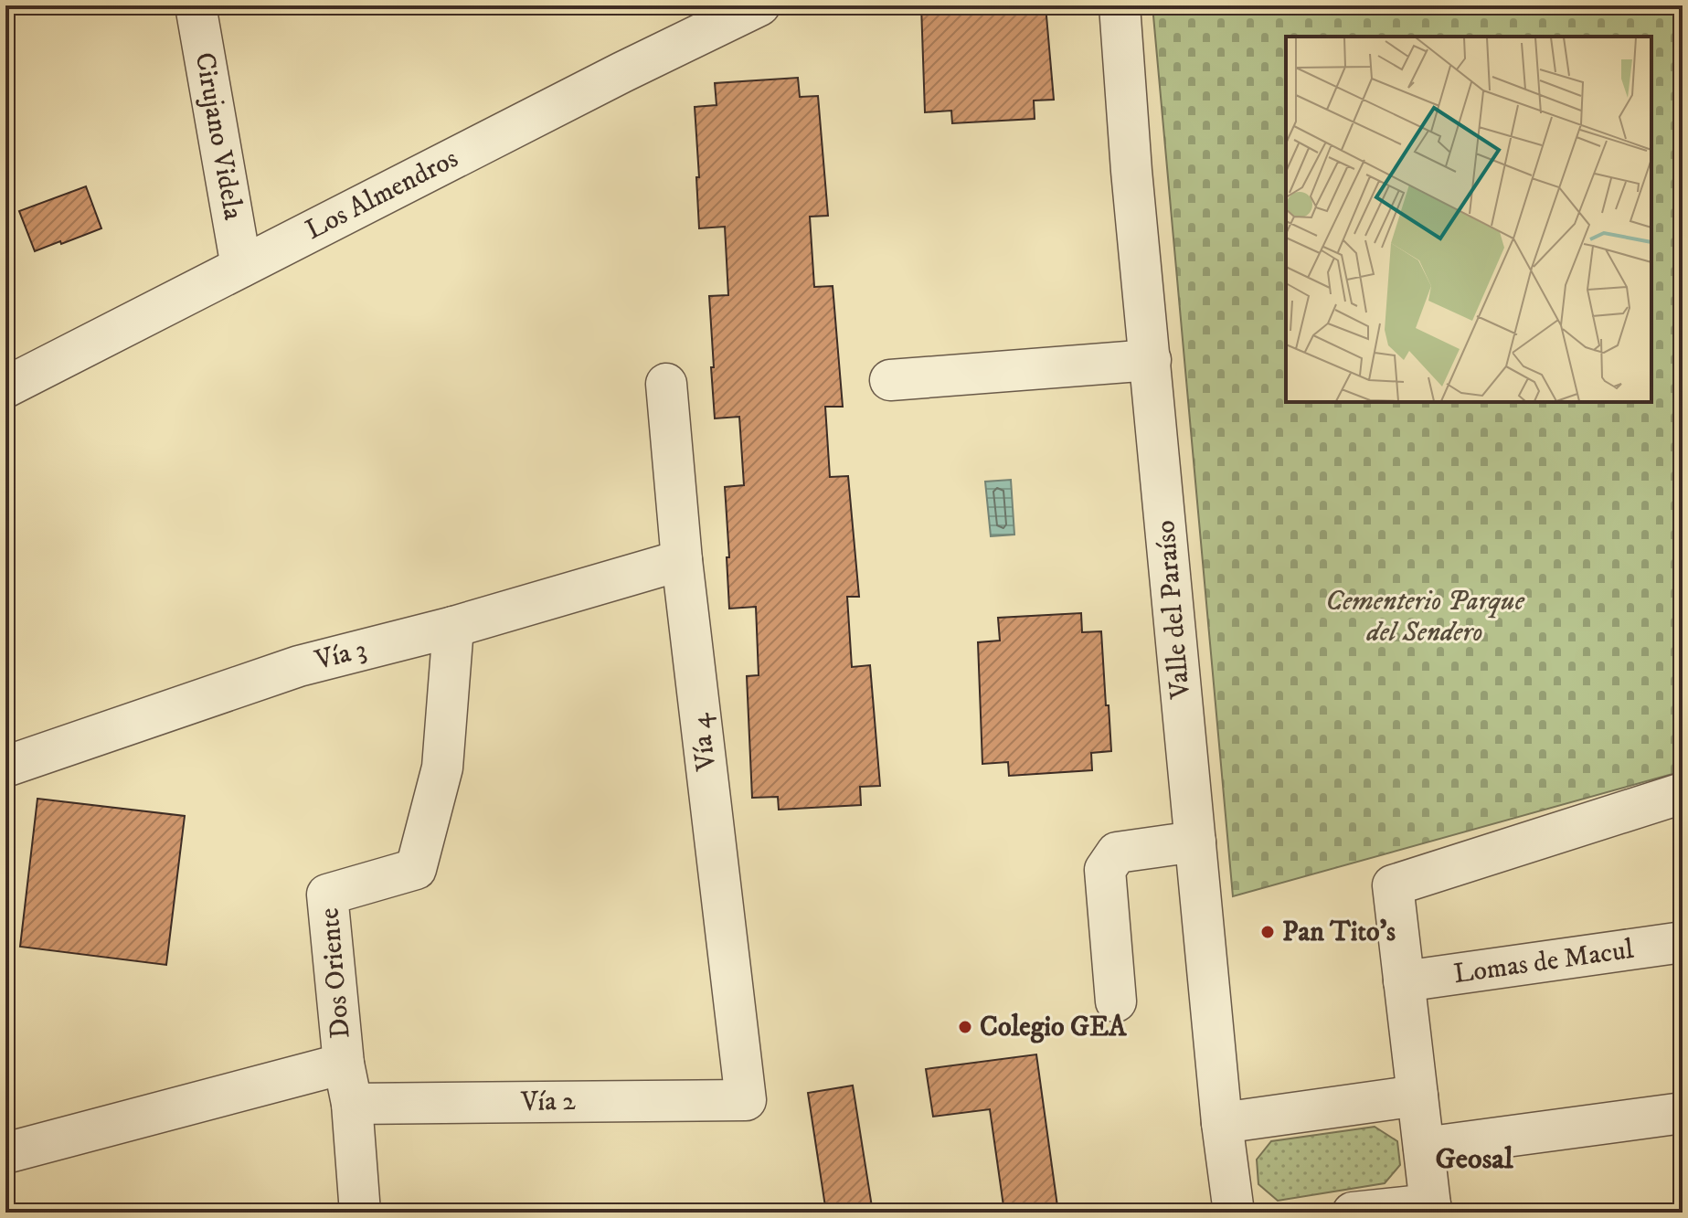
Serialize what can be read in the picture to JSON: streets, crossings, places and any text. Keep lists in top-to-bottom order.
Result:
{
  "streets": {
    "street": [
      "Cirujano Videla",
      "Los Almendros",
      "Valle del Paraíso",
      "Vía 3",
      "Vía 4",
      "Lomas de Macul",
      "Dos Oriente",
      "Vía 2"
    ]
  },
  "crossings": [
    ["Cirujano Videla", "Los Almendros"],
    ["Vía 3", "Vía 4"],
    ["Vía 3", "Dos Oriente"],
    ["Vía 4", "Vía 2"],
    ["Dos Oriente", "Vía 2"]
  ],
  "districts": ["Geosal"],
  "parks": ["Cementerio Parque del Sendero"],
  "places": ["Pan Tito's", "Colegio GEA"]
}
